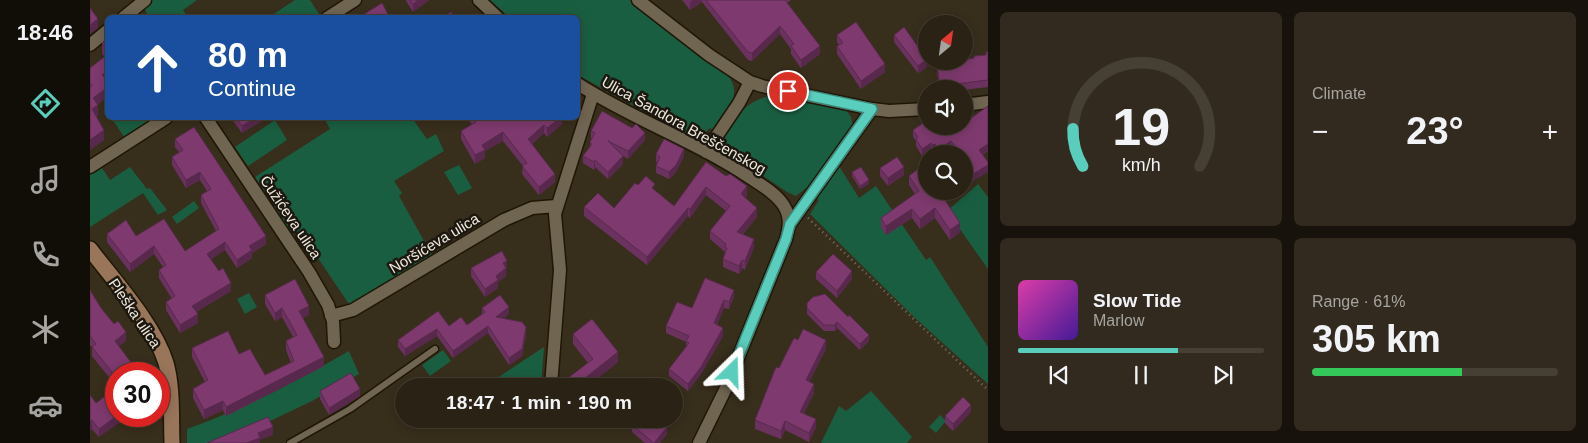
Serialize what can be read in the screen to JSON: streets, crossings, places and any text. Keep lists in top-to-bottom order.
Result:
{
  "streets": {
    "street": [
      "Ulica Šandora Breščenskog",
      "Čužićeva ulica",
      "Noršićeva ulica",
      "Pleška ulica"
    ]
  },
  "crossings": [
    ["Čužićeva ulica", "Noršićeva ulica"]
  ],
  "north": "top right",
  "page": {
    "tabs": "18:46",
    "tile": [
      "Climate",
      ["Range · 61%", "305 km"]
    ],
    "turn": ["80 m", "Continue"],
    "heat": ["−", "23°", "+"],
    "song": ["Slow Tide", "Marlow"],
    "limit": "30",
    "trip": "18:47 · 1 min · 190 m",
    "gauge": ["19", "km/h"]
  }
}
